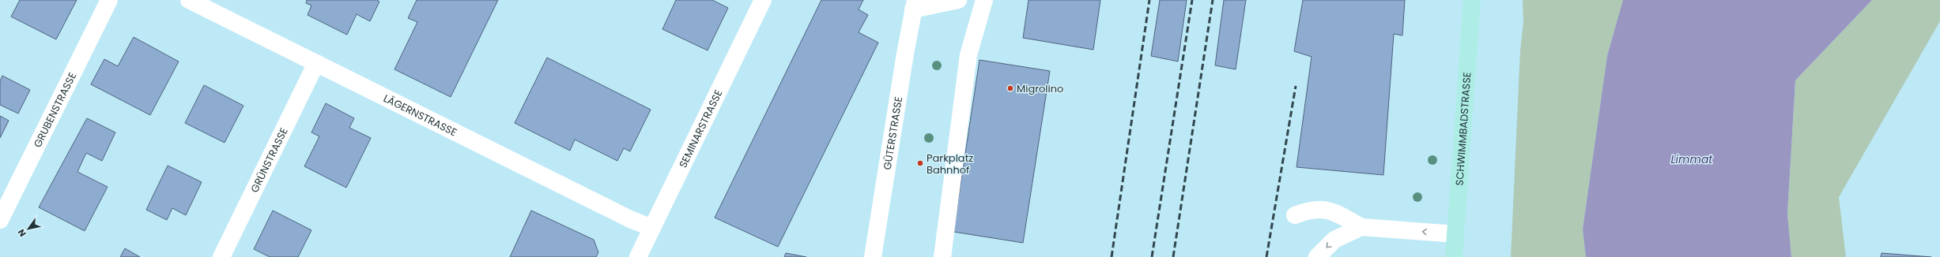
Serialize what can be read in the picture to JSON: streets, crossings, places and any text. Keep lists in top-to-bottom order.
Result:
{
  "streets": {
    "main road": ["SCHWIMMBADSTRASSE"],
    "street": [
      "GRUBENSTRASSE",
      "LÄGERNSTRASSE",
      "SEMINARSTRASSE",
      "GÜTERSTRASSE",
      "GRÜNSTRASSE"
    ]
  },
  "crossings": [
    ["LÄGERNSTRASSE", "SEMINARSTRASSE"],
    ["LÄGERNSTRASSE", "GRÜNSTRASSE"]
  ],
  "water": ["Limmat"],
  "places": ["Migrolino", "Parkplatz Bahnhof"],
  "north": "bottom left"
}
